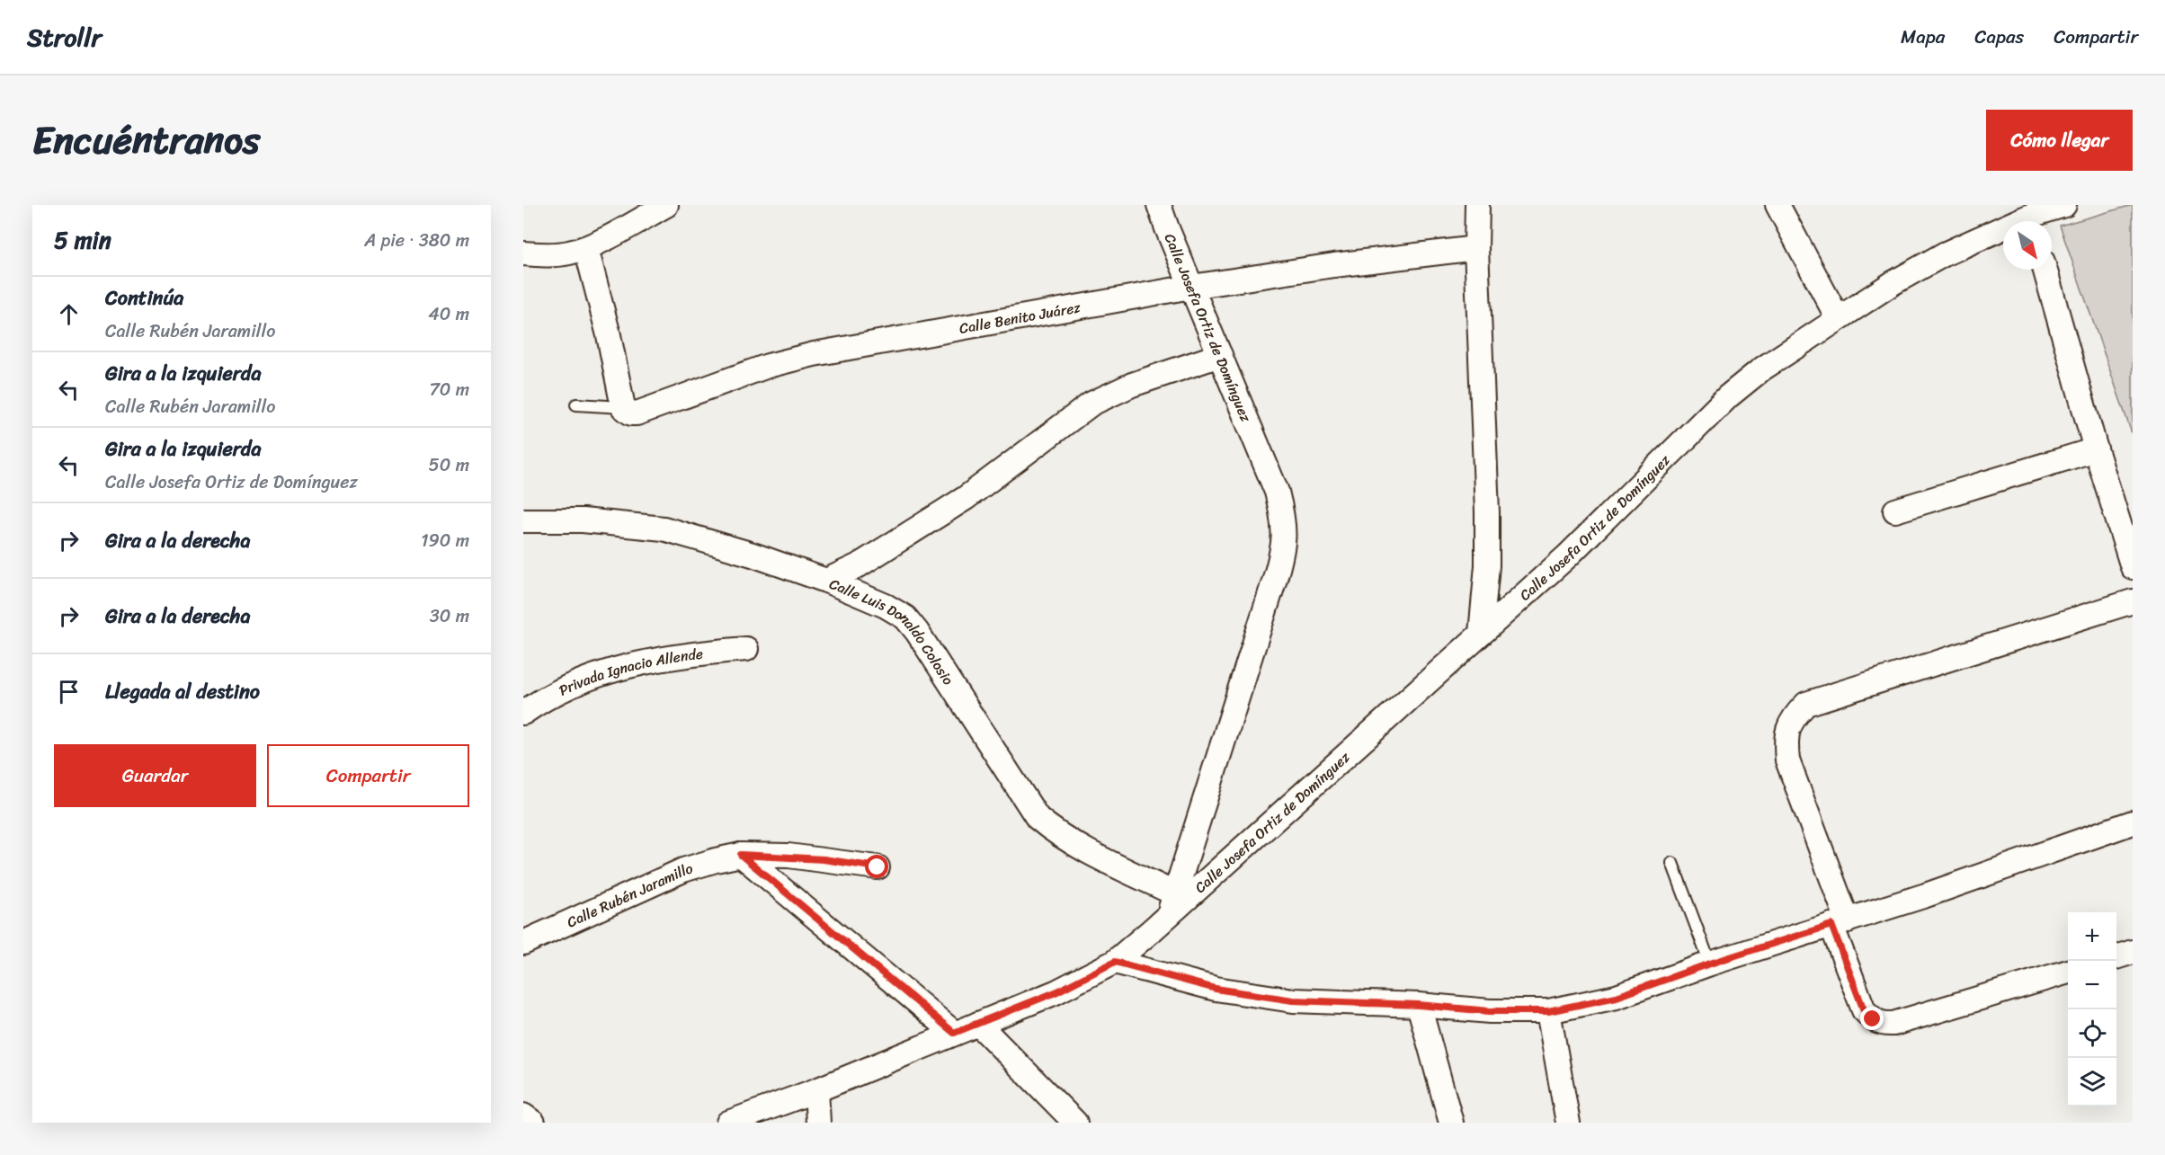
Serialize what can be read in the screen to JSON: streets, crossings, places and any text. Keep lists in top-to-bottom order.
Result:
{
  "streets": {
    "street": [
      "Calle Benito Juárez",
      "Calle Josefa Ortiz de Domínguez",
      "Calle Luis Donaldo Colosio",
      "Privada Ignacio Allende",
      "Calle Rubén Jaramillo"
    ]
  },
  "crossings": [
    ["Calle Benito Juárez", "Calle Josefa Ortiz de Domínguez"],
    ["Calle Josefa Ortiz de Domínguez", "Calle Luis Donaldo Colosio"]
  ],
  "north": "bottom right",
  "page": {
    "header": "Strollr",
    "nav": ["Mapa", "Capas", "Compartir"],
    "title": "Encuéntranos",
    "buttons": [
      "Cómo llegar",
      ["Guardar", "Compartir"]
    ],
    "heading": ["5 min", "A pie · 380 m"],
    "list": [
      ["Continúa", "Calle Rubén Jaramillo", "40 m"],
      ["Gira a la izquierda", "Calle Rubén Jaramillo", "70 m"],
      ["Gira a la izquierda", "Calle Josefa Ortiz de Domínguez", "50 m"],
      ["Gira a la derecha", "190 m"],
      ["Gira a la derecha", "30 m"],
      "Llegada al destino"
    ],
    "map_buttons": ["+", "−"]
  }
}
